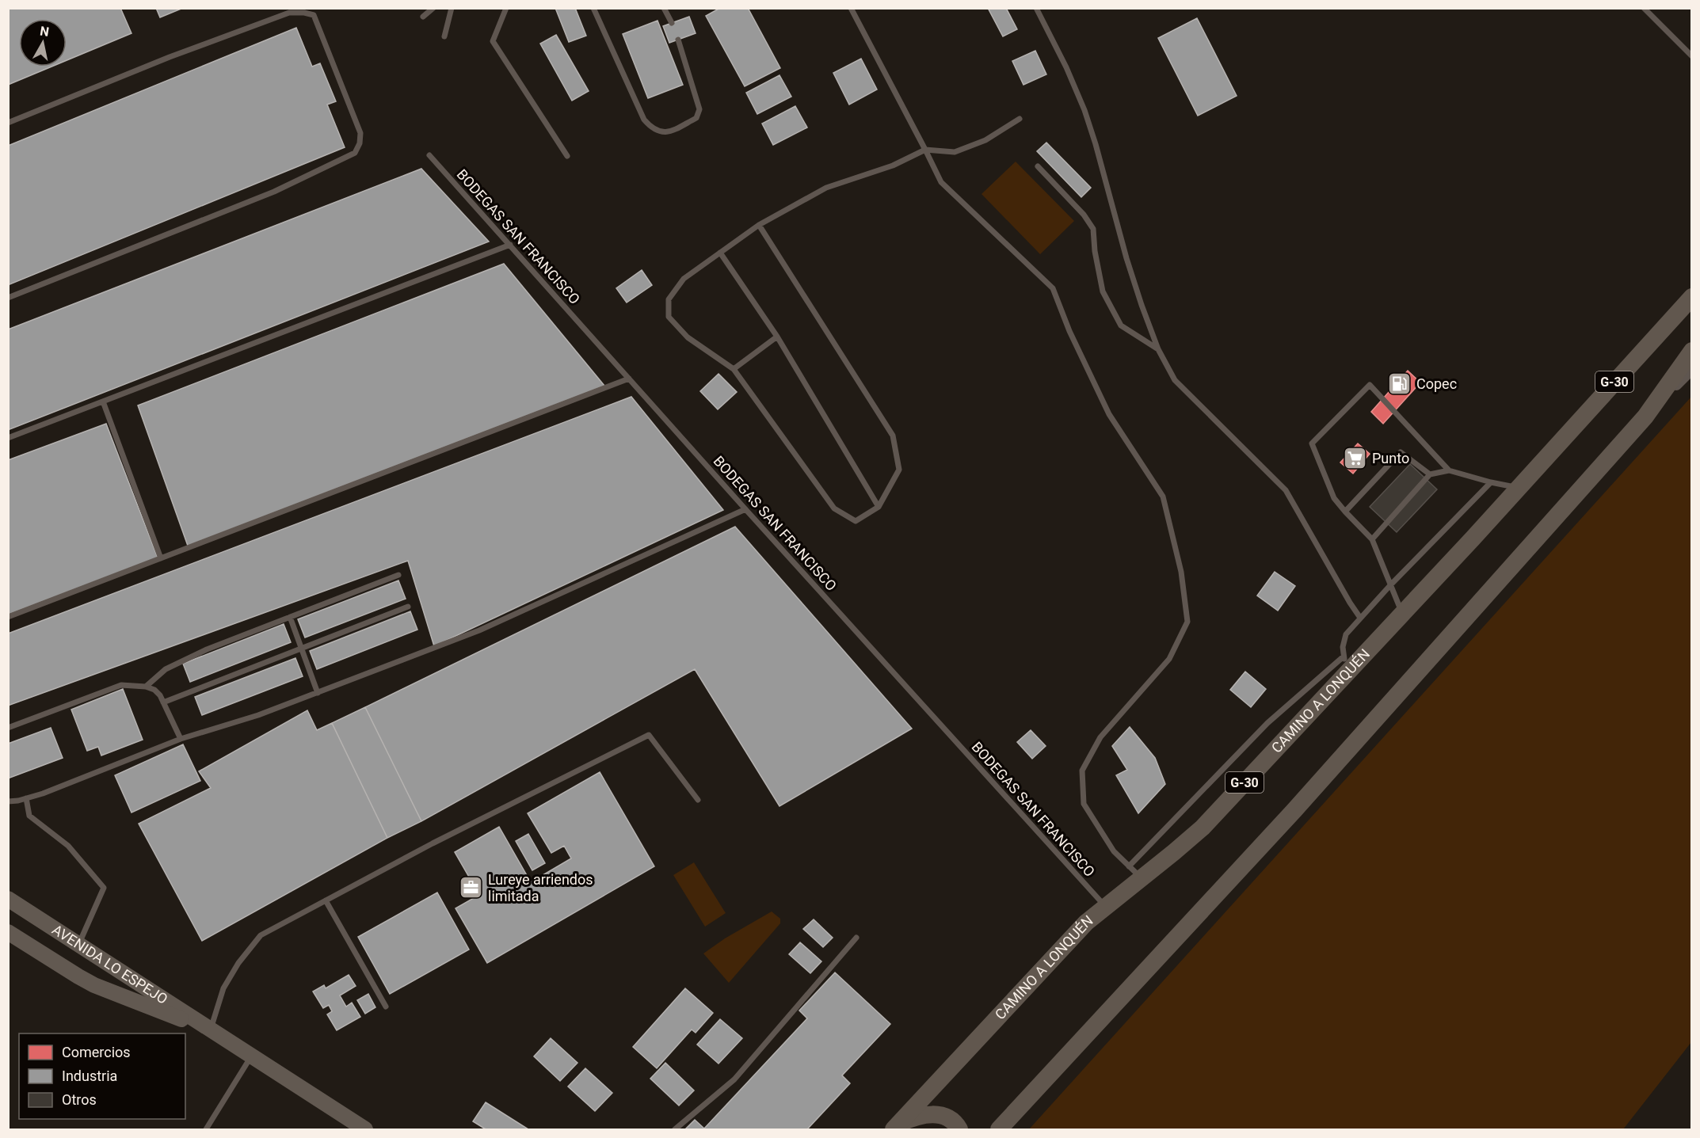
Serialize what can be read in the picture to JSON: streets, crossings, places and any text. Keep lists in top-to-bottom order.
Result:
{
  "streets": {
    "main road": ["G-30", "CAMINO A LONQUÉN", "AVENIDA LO ESPEJO"],
    "lane": ["BODEGAS SAN FRANCISCO"]
  },
  "crossings": [
    ["BODEGAS SAN FRANCISCO", "CAMINO A LONQUÉN"]
  ],
  "places": {
    "fuel station": ["Copec"],
    "supermarket": ["Punto"],
    "office": ["Lureye arriendos limitada"]
  },
  "legend": ["Comercios", "Industria", "Otros"],
  "north": "top"
}
